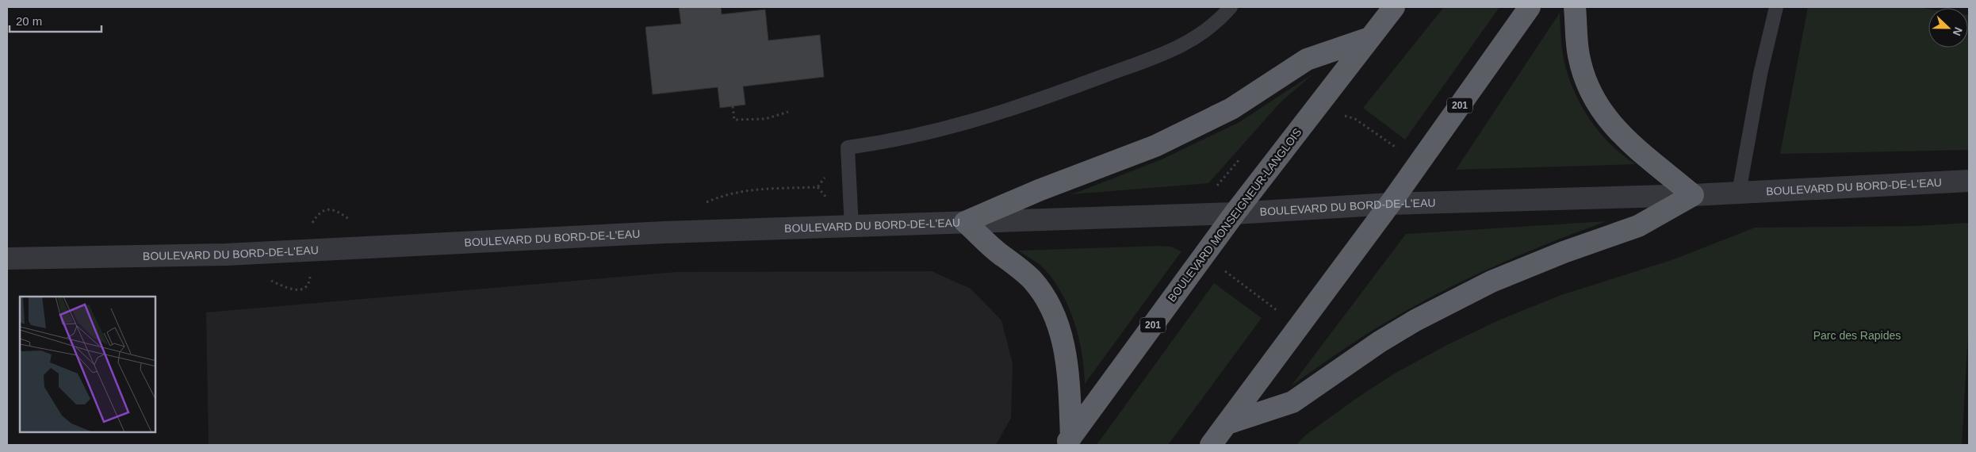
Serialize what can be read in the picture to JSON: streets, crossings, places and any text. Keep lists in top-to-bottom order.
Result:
{
  "streets": {
    "highway": ["201", "BOULEVARD MONSEIGNEUR-LANGLOIS"],
    "street": ["BOULEVARD DU BORD-DE-L'EAU"]
  },
  "crossings": [
    ["201", "BOULEVARD DU BORD-DE-L'EAU"],
    ["BOULEVARD DU BORD-DE-L'EAU", "BOULEVARD MONSEIGNEUR-LANGLOIS"]
  ],
  "parks": ["Parc des Rapides"],
  "scale_bar": "20 m",
  "north": "right"
}
